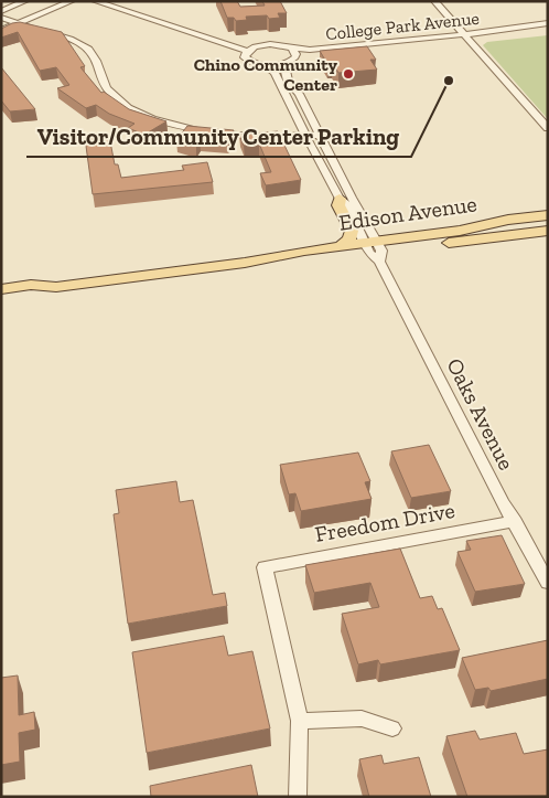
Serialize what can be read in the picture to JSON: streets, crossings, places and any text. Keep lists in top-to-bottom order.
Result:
{
  "streets": {
    "main road": ["Edison Avenue"],
    "street": ["College Park Avenue", "Oaks Avenue", "Freedom Drive"]
  },
  "crossings": [
    ["Edison Avenue", "Oaks Avenue"],
    ["Oaks Avenue", "Freedom Drive"]
  ],
  "places": ["Chino Community Center", "Visitor/Community Center Parking"]
}
